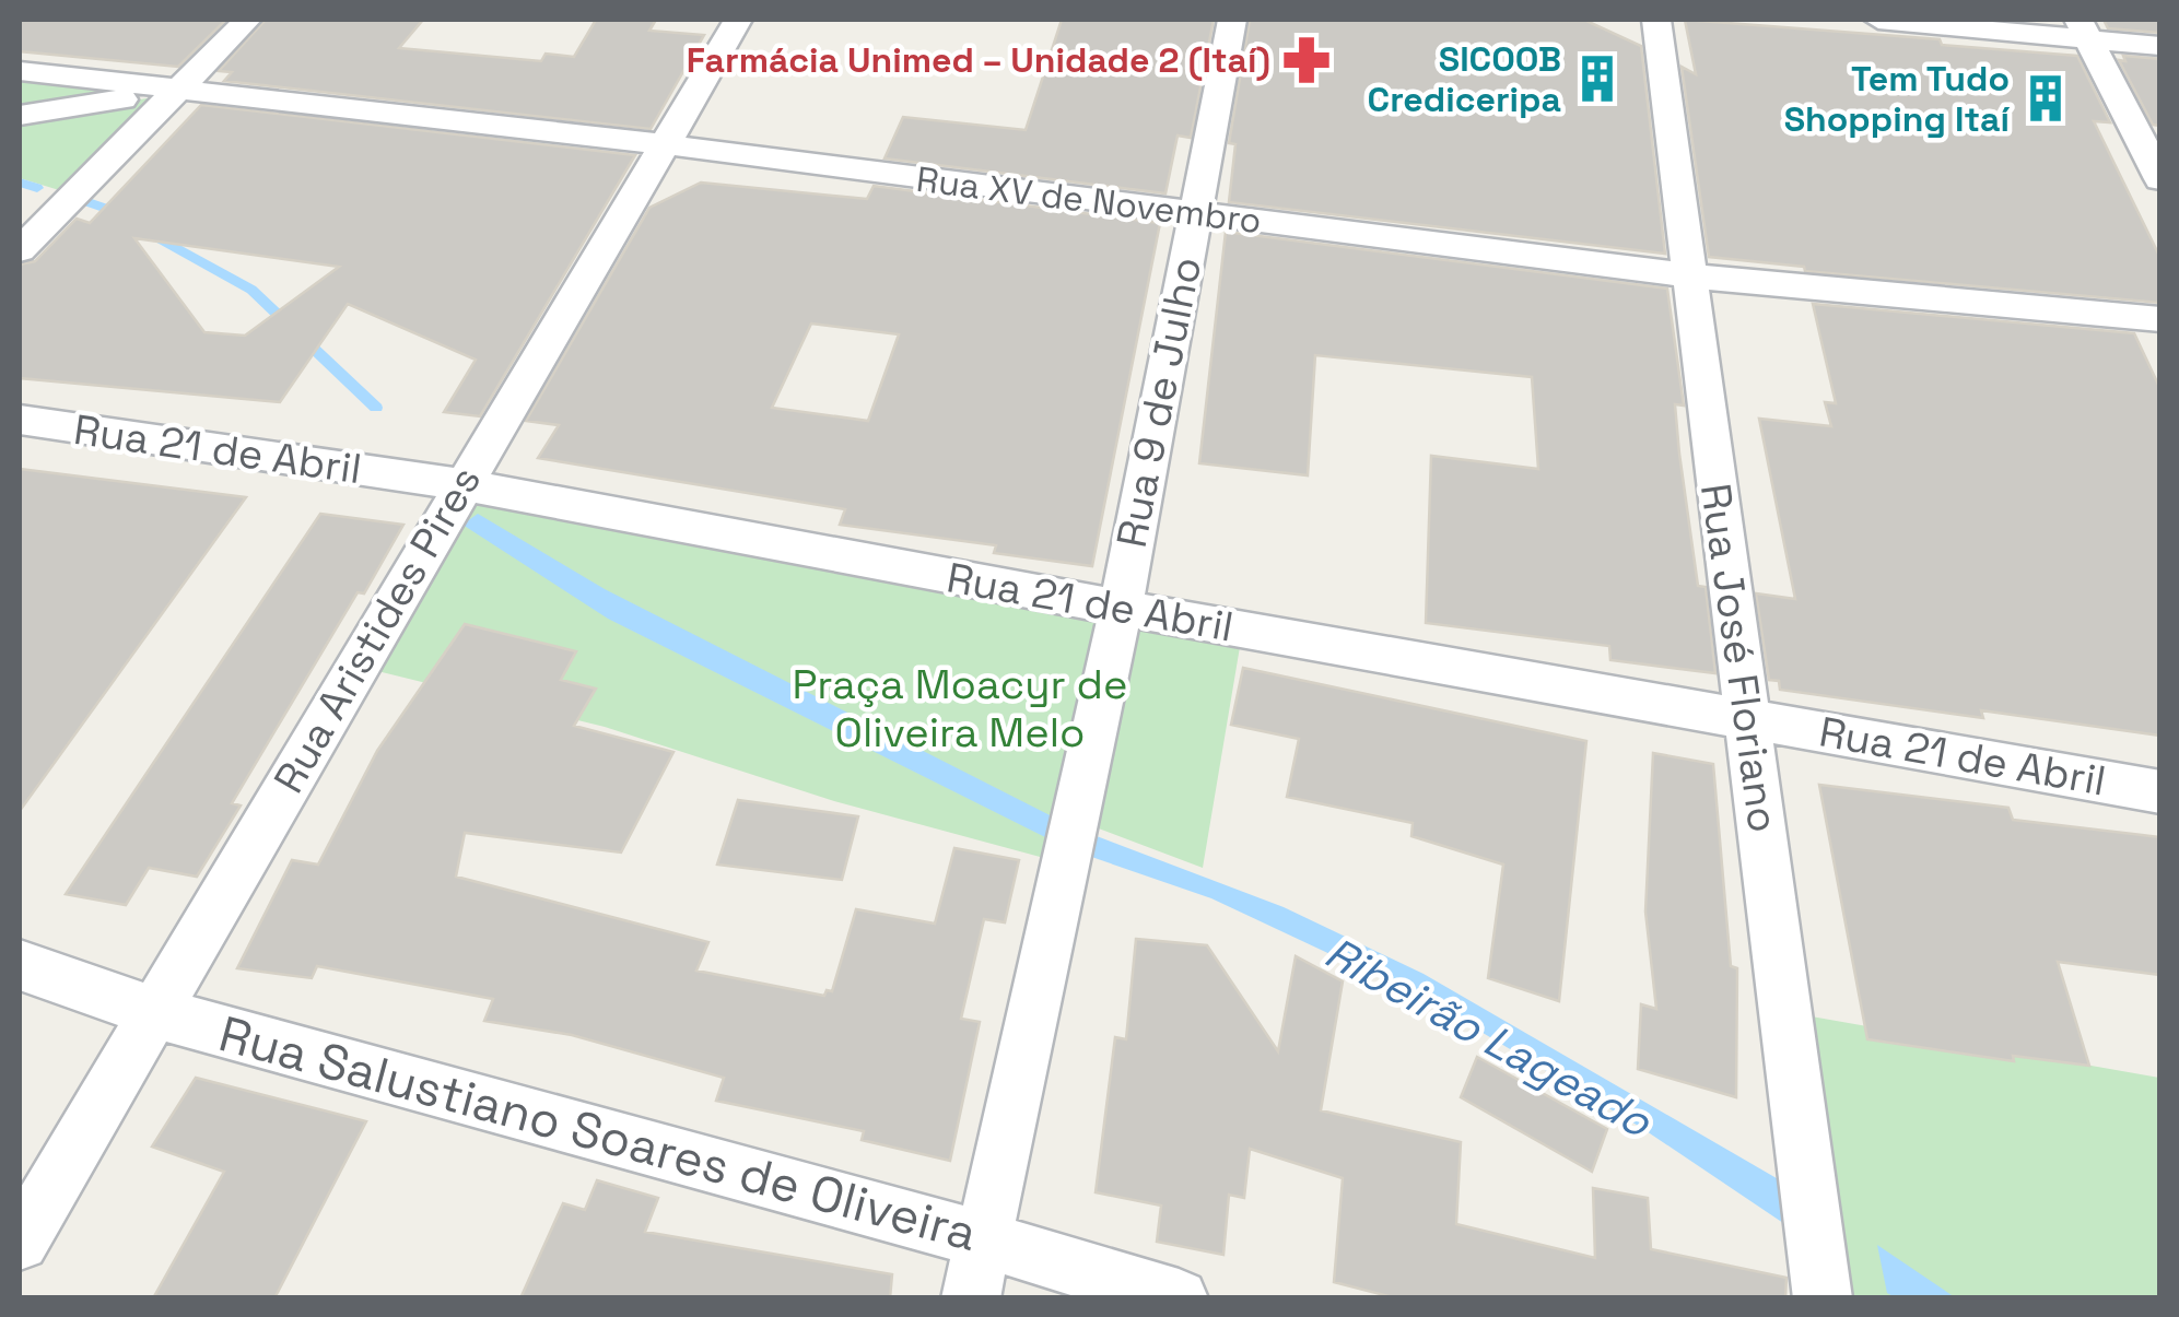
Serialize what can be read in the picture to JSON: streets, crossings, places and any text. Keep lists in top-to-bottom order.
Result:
{
  "streets": {
    "street": [
      "Rua XV de Novembro",
      "Rua 9 de Julho",
      "Rua 21 de Abril",
      "Rua Aristides Pires",
      "Rua José Floriano",
      "Rua Salustiano Soares de Oliveira"
    ]
  },
  "crossings": [
    ["Rua XV de Novembro", "Rua 9 de Julho"],
    ["Rua XV de Novembro", "Rua Aristides Pires"],
    ["Rua XV de Novembro", "Rua José Floriano"],
    ["Rua 9 de Julho", "Rua 21 de Abril"],
    ["Rua 9 de Julho", "Rua Salustiano Soares de Oliveira"],
    ["Rua 21 de Abril", "Rua Aristides Pires"],
    ["Rua 21 de Abril", "Rua José Floriano"],
    ["Rua Aristides Pires", "Rua Salustiano Soares de Oliveira"]
  ],
  "water": ["Ribeirão Lageado"],
  "parks": ["Praça Moacyr de Oliveira Melo"],
  "places": {
    "pharmacy": ["Farmácia Unimed – Unidade 2 (Itaí)"],
    "building": ["SICOOB Crediceripa", "Tem Tudo Shopping Itaí"]
  }
}
